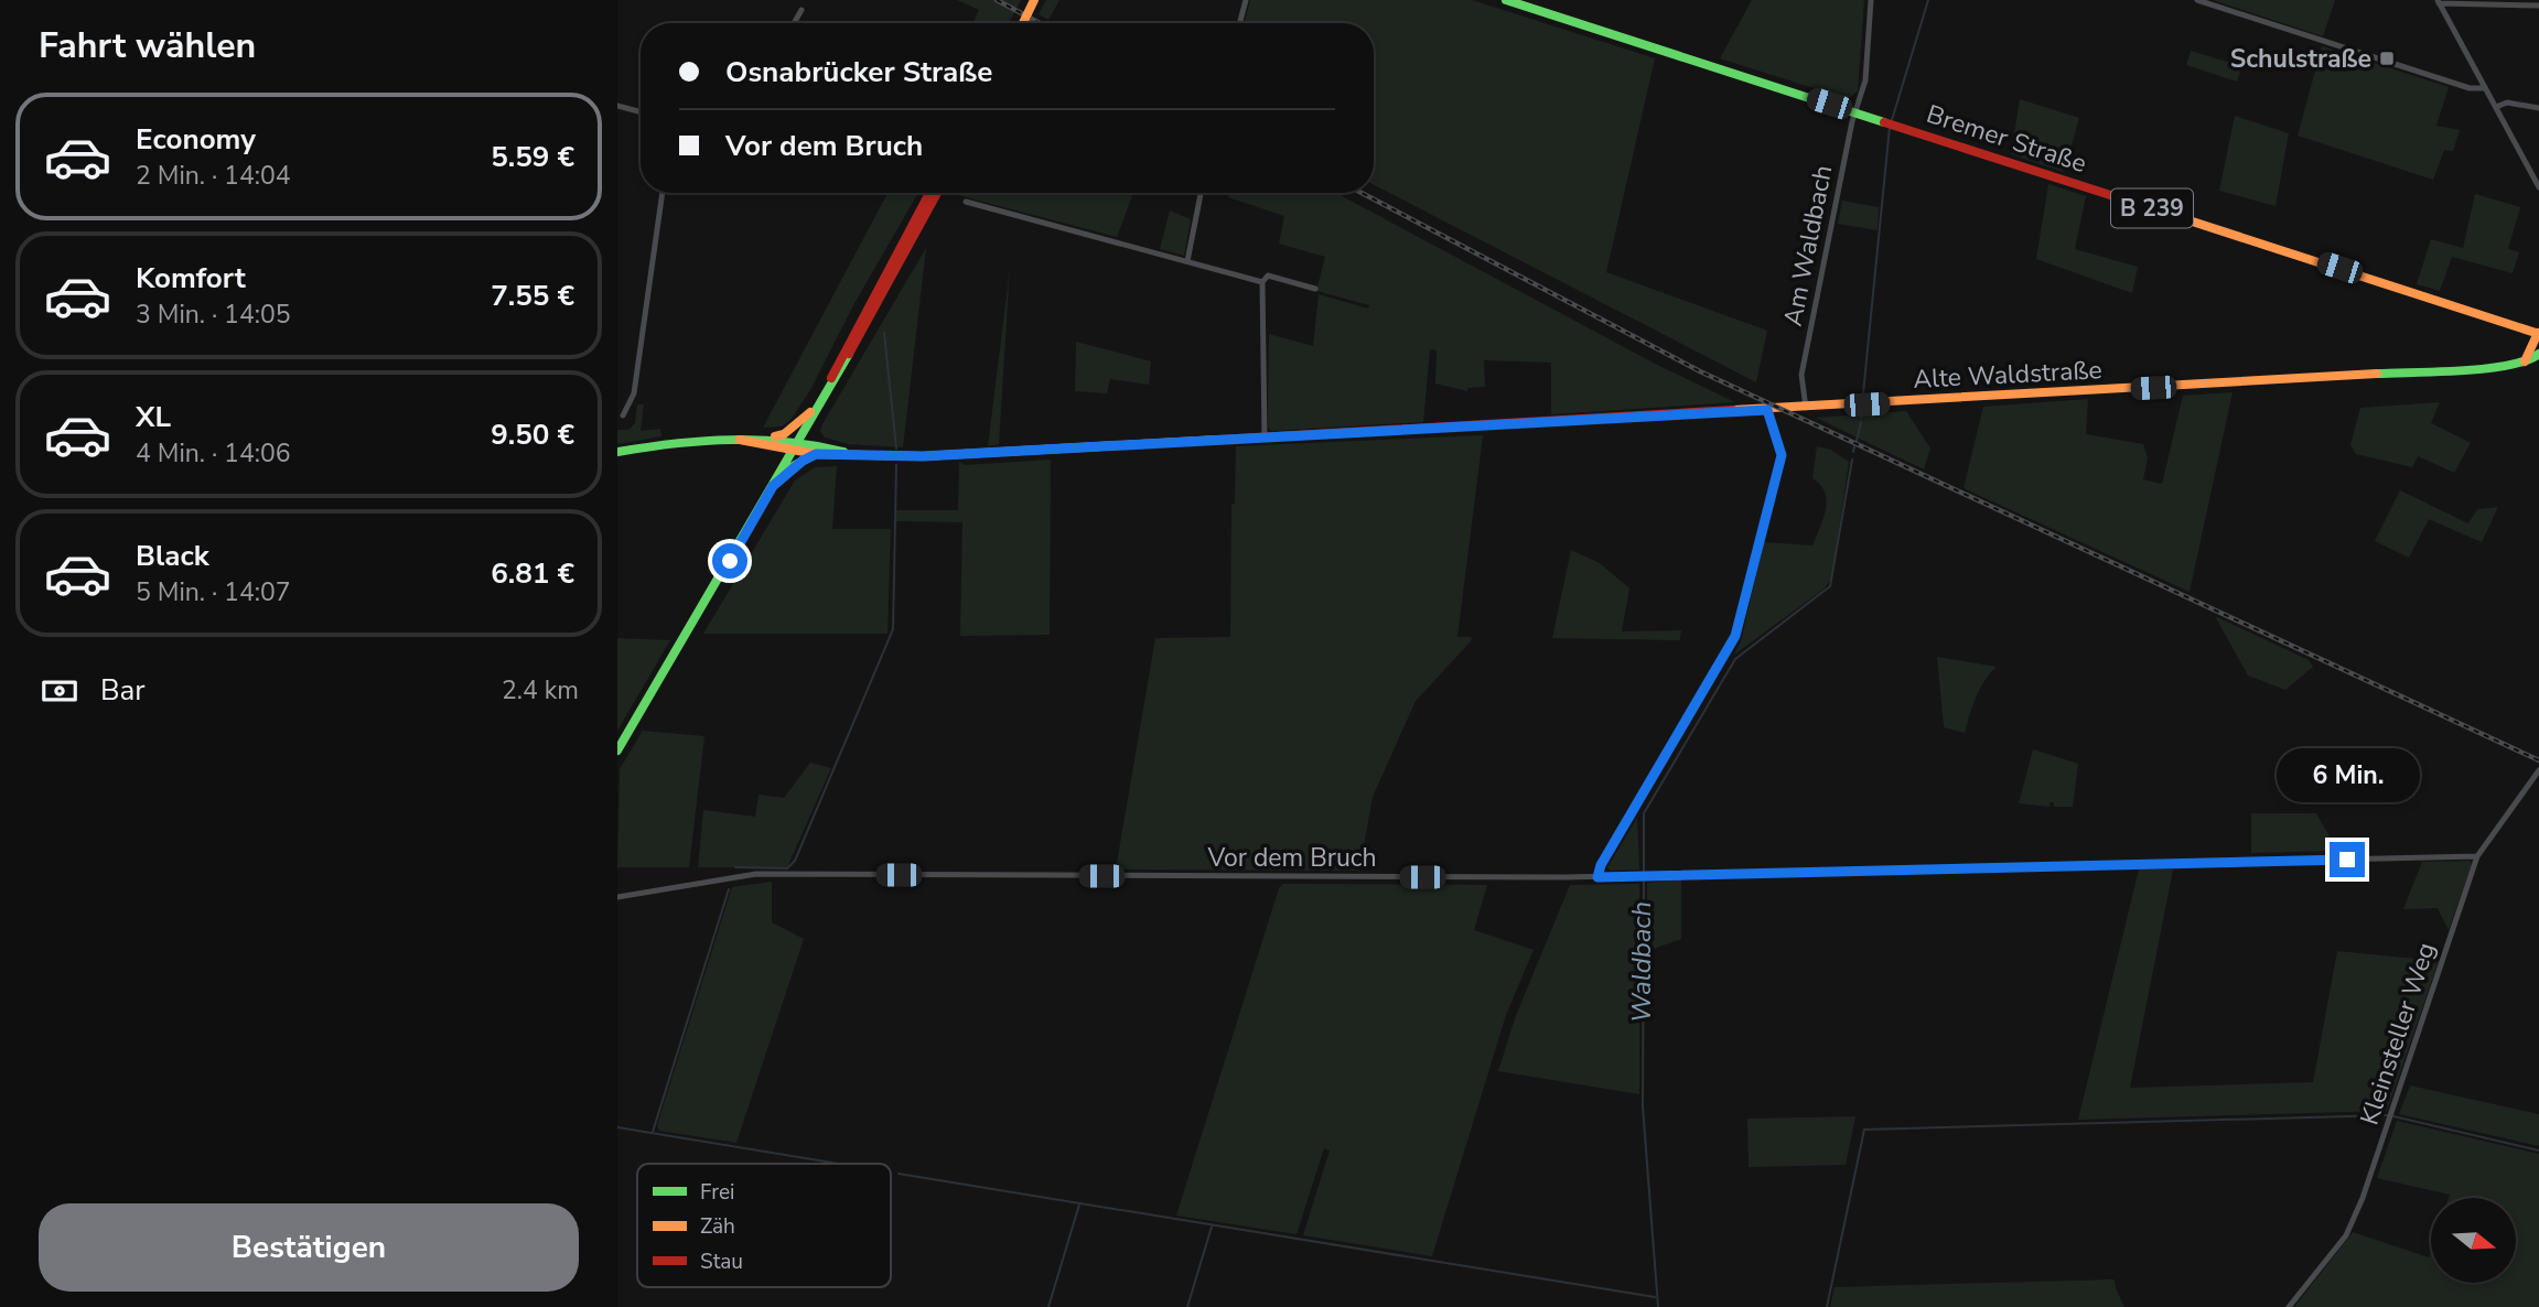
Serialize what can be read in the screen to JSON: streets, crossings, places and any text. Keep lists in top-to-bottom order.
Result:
{
  "streets": {
    "main road": ["Bremer Straße", "B 239", "Alte Waldstraße"],
    "street": ["Am Waldbach", "Vor dem Bruch", "Kleinsteller Weg"]
  },
  "crossings": [
    ["Bremer Straße", "Am Waldbach"],
    ["Am Waldbach", "Alte Waldstraße"],
    ["Vor dem Bruch", "Kleinsteller Weg"]
  ],
  "water": ["Waldbach"],
  "places": {
    "transit": ["Schulstraße"]
  },
  "legend": ["Frei", "Zäh", "Stau"],
  "north": "right",
  "page": {
    "heading": "Fahrt wählen",
    "banner": ["Osnabrücker Straße", "Vor dem Bruch"],
    "list": [
      {
        "name": "Economy",
        "note": "2 Min. · 14:04",
        "value": "5.59 €"
      },
      {
        "name": "Komfort",
        "note": "3 Min. · 14:05",
        "value": "7.55 €"
      },
      {
        "name": "XL",
        "note": "4 Min. · 14:06",
        "value": "9.50 €"
      },
      {
        "name": "Black",
        "note": "5 Min. · 14:07",
        "value": "6.81 €"
      }
    ],
    "pay": ["Bar", "2.4 km"],
    "bubble": "6 Min.",
    "buttons": "Bestätigen"
  }
}
